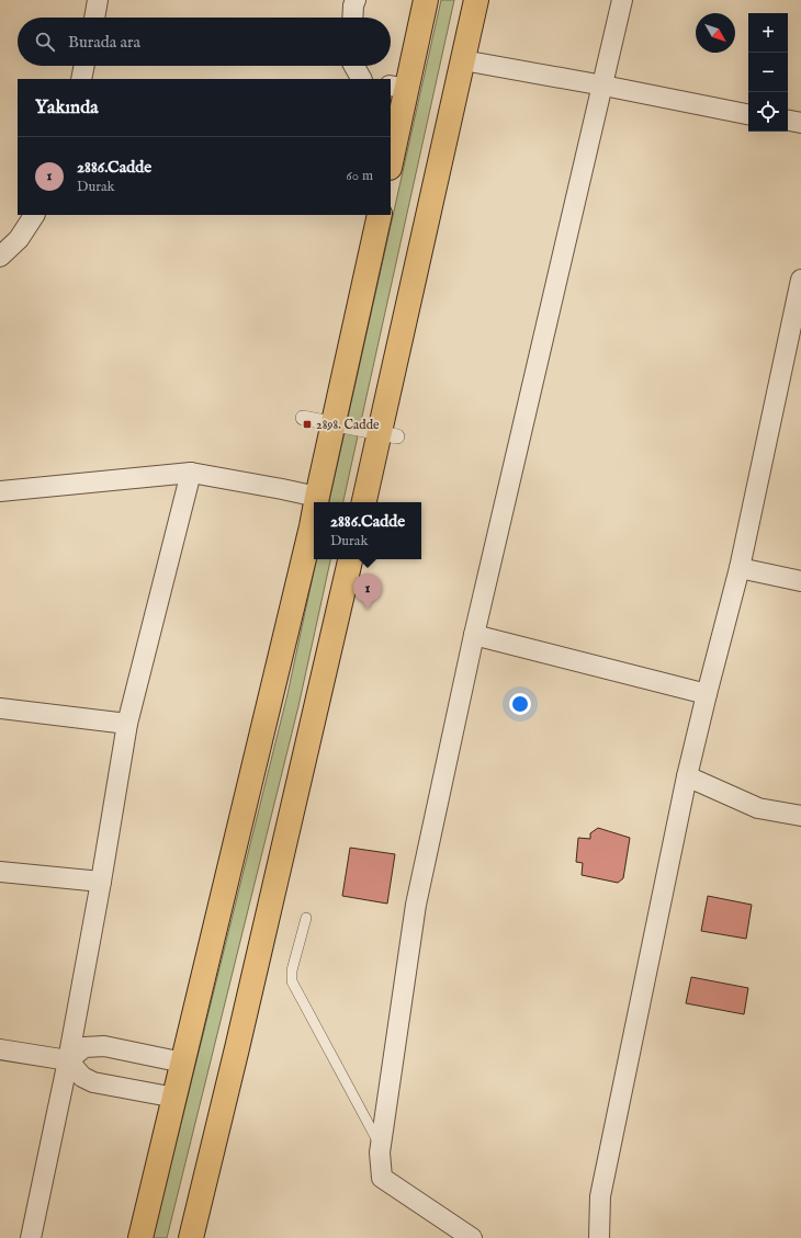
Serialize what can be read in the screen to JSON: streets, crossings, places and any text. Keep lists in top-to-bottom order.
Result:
{
  "places": {
    "transit": ["2898. Cadde"]
  },
  "north": "bottom right",
  "page": {
    "map_buttons": ["+", "−"],
    "search": "Burada ara",
    "heading": "Yakında",
    "list": [
      {
        "mark": "1",
        "name": "2886.Cadde",
        "note": "Durak",
        "value": "60 m"
      }
    ],
    "popup": ["2886.Cadde", "Durak"],
    "pins": "1"
  }
}
